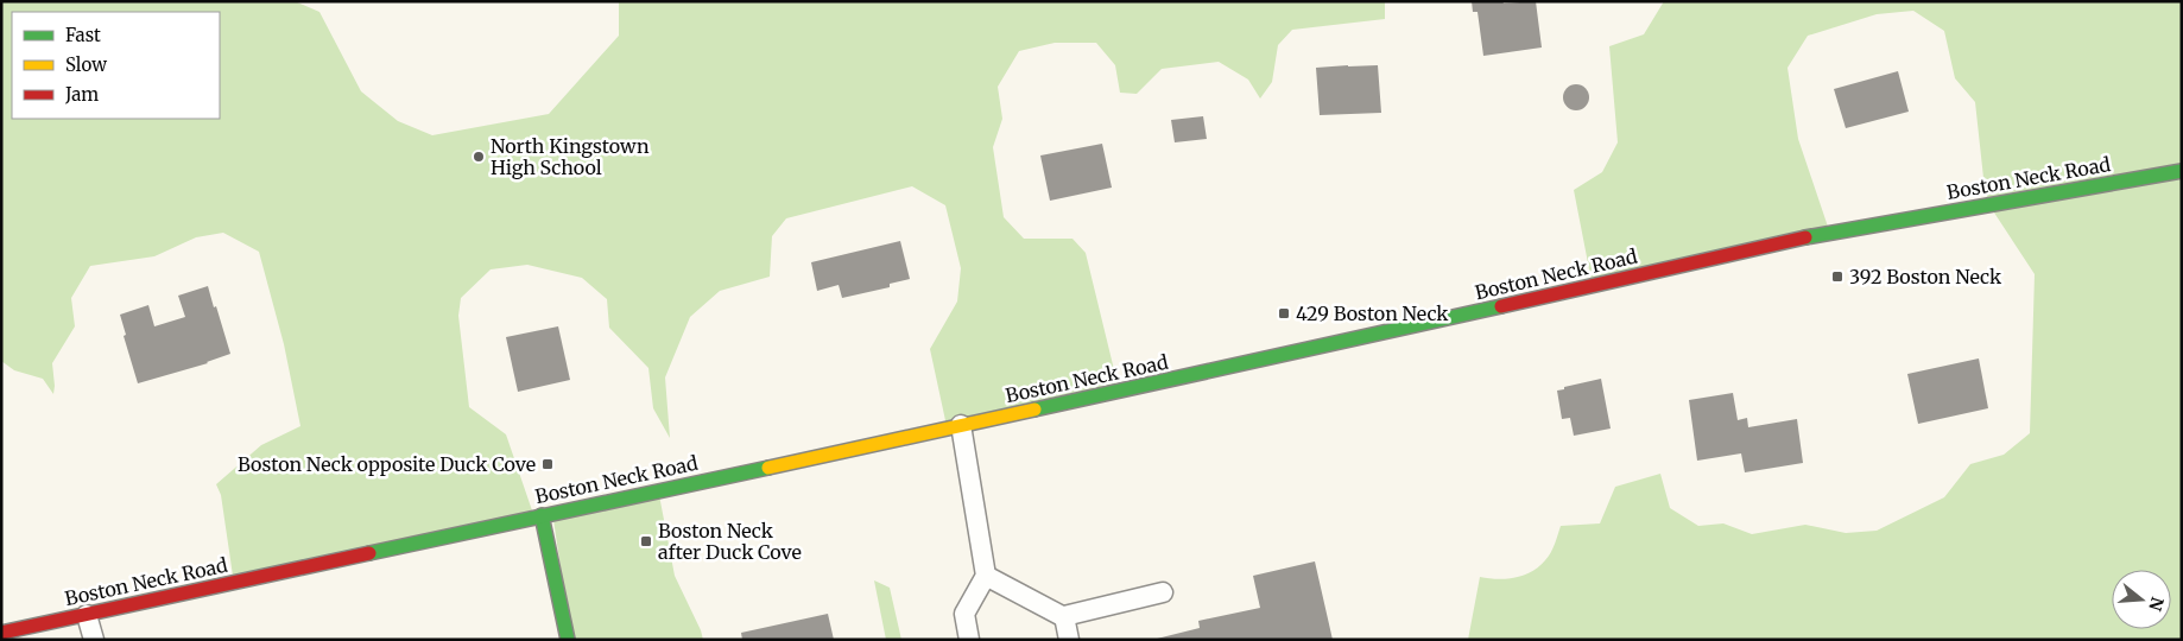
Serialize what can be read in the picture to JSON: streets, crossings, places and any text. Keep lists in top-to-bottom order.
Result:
{
  "streets": {
    "main road": ["Boston Neck Road"]
  },
  "places": {
    "other": ["North Kingstown High School"],
    "transit": [
      "392 Boston Neck",
      "429 Boston Neck",
      "Boston Neck opposite Duck Cove",
      "Boston Neck after Duck Cove"
    ]
  },
  "legend": ["Fast", "Slow", "Jam"],
  "north": "right"
}
